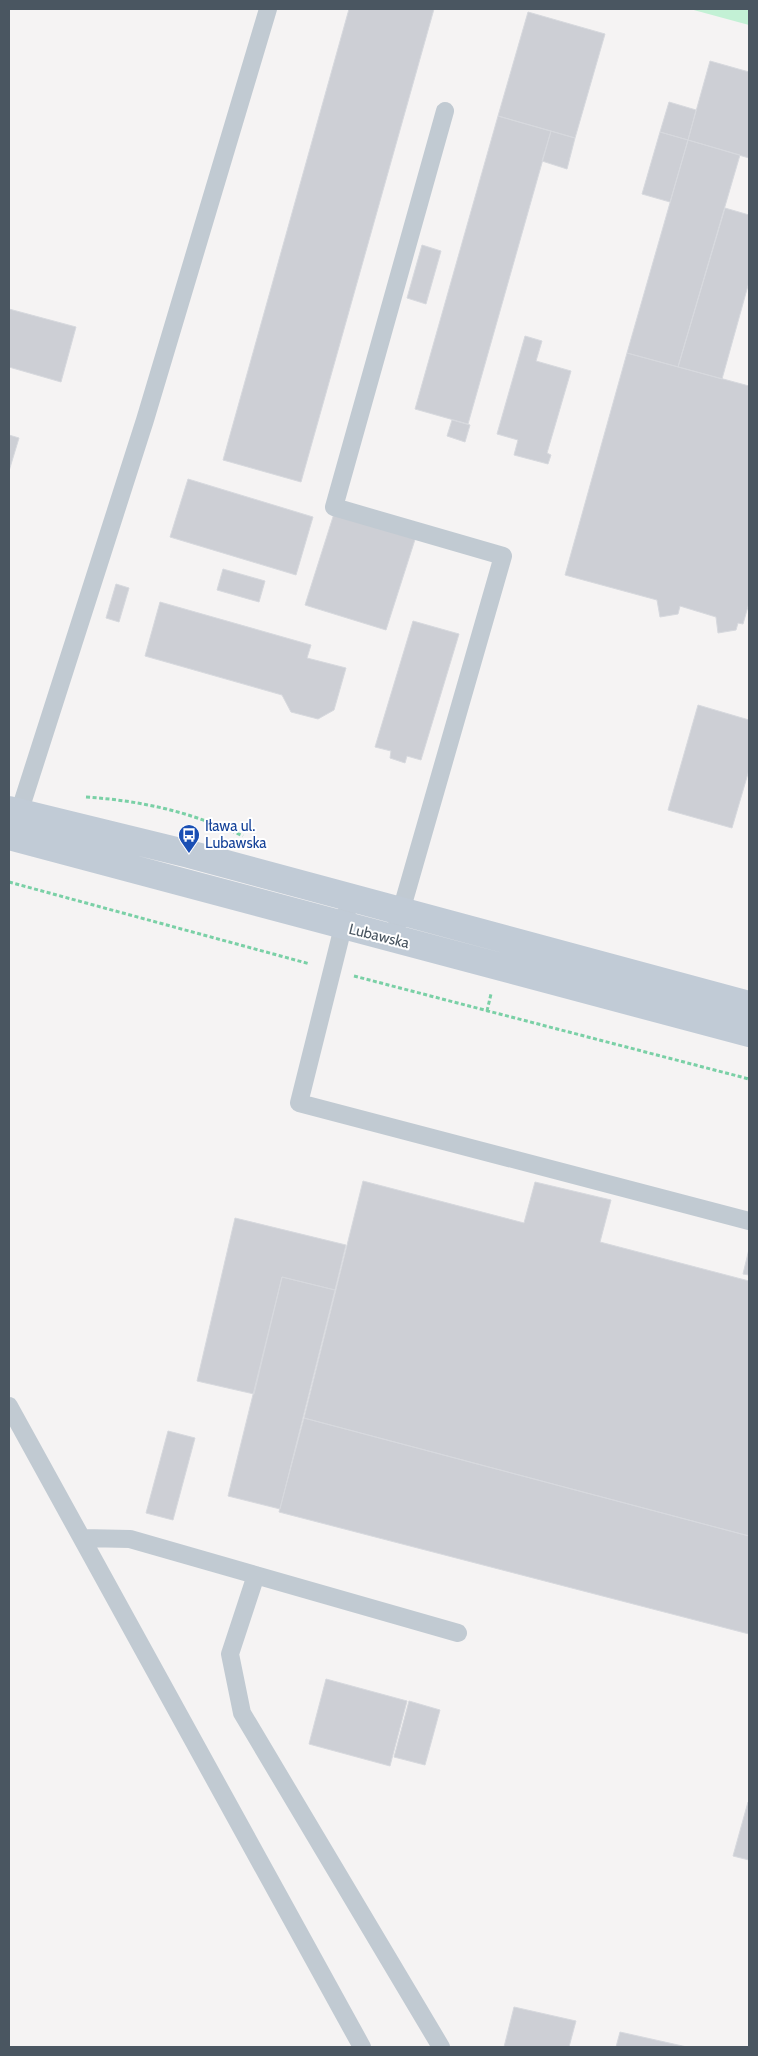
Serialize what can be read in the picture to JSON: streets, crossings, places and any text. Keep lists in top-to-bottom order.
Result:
{
  "streets": {
    "main road": ["Lubawska"]
  },
  "places": {
    "bus stop": ["Iława ul. Lubawska"]
  }
}
